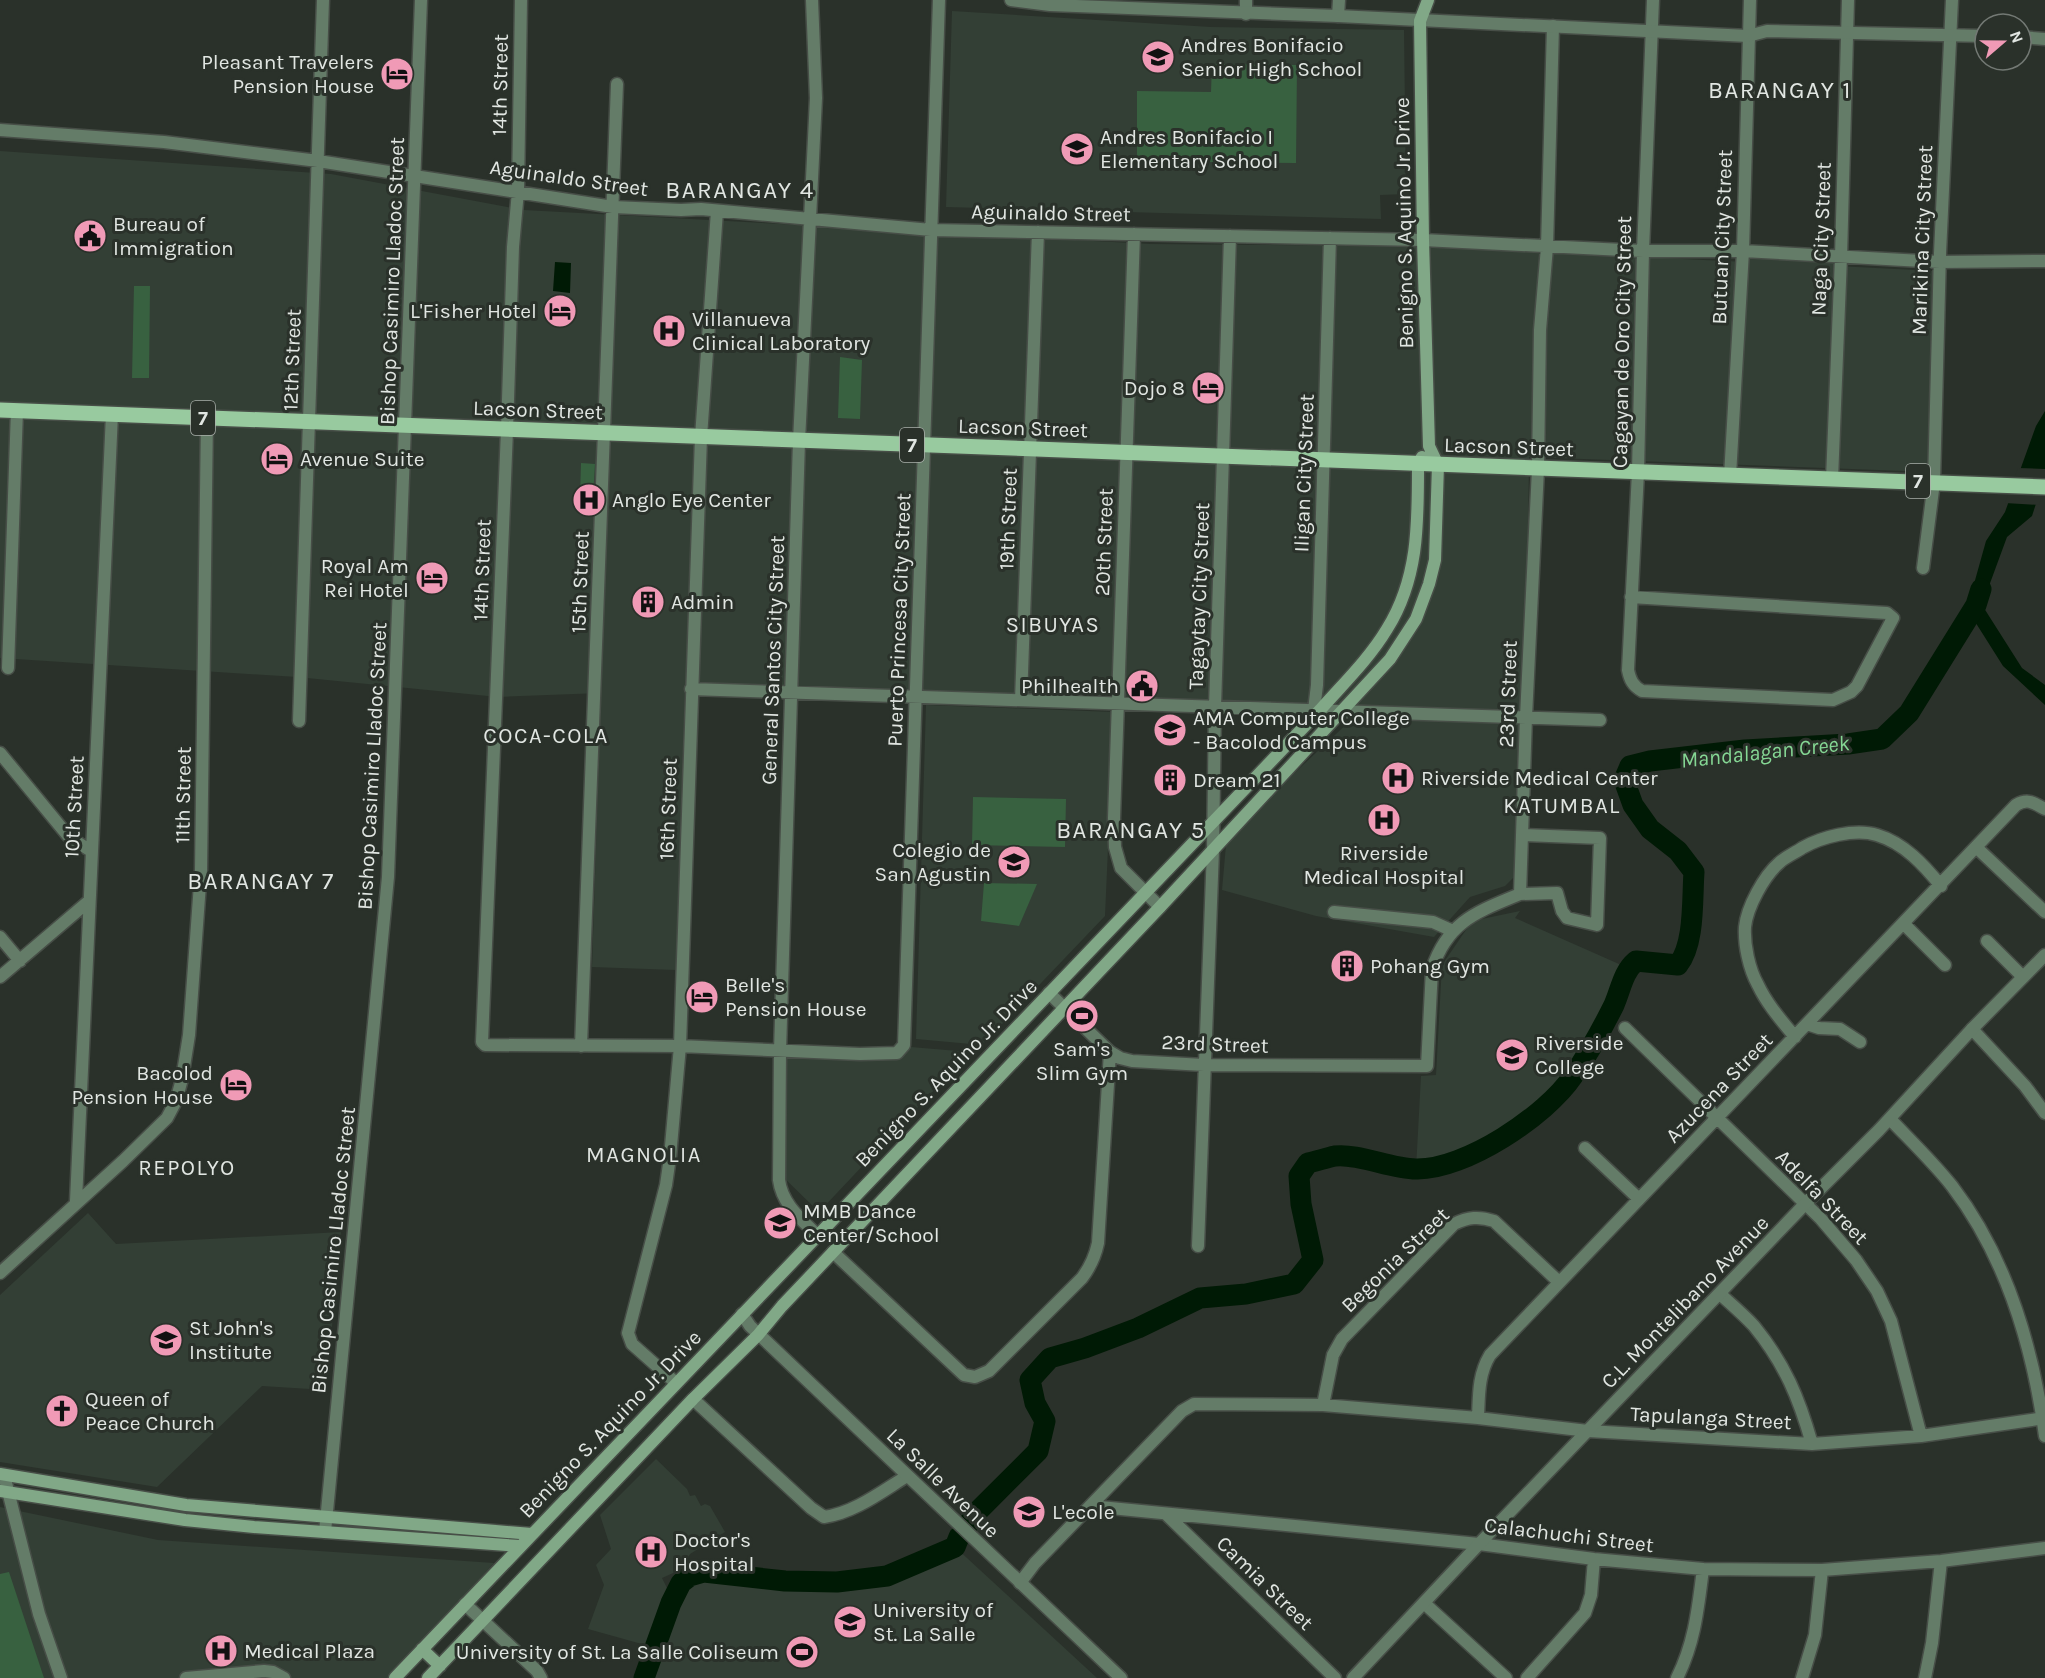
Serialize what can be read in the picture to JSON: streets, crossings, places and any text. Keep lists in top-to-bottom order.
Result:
{
  "streets": {
    "main road": ["Benigno S. Aquino Jr. Drive", "Lacson Street", "7"],
    "street": [
      "14th Street",
      "Aguinaldo Street",
      "Butuan City Street",
      "Naga City Street",
      "Marikina City Street",
      "Bishop Casimiro Lladoc Street",
      "Cagayan de Oro City Street",
      "12th Street",
      "Iligan City Street",
      "19th Street",
      "20th Street",
      "15th Street",
      "Tagaytay City Street",
      "Puerto Princesa City Street",
      "General Santos City Street",
      "23rd Street",
      "11th Street",
      "10th Street",
      "16th Street",
      "Azucena Street",
      "Adelfa Street",
      "Begonia Street",
      "C.L. Montelibano Avenue",
      "Tapulanga Street",
      "La Salle Avenue",
      "Calachuchi Street",
      "Camia Street"
    ]
  },
  "crossings": [
    ["14th Street", "Aguinaldo Street"],
    ["14th Street", "Lacson Street"],
    ["14th Street", "15th Street"],
    ["Aguinaldo Street", "Benigno S. Aquino Jr. Drive"],
    ["Aguinaldo Street", "Butuan City Street"],
    ["Aguinaldo Street", "Naga City Street"],
    ["Aguinaldo Street", "Marikina City Street"],
    ["Aguinaldo Street", "Bishop Casimiro Lladoc Street"],
    ["Aguinaldo Street", "Cagayan de Oro City Street"],
    ["Aguinaldo Street", "12th Street"],
    ["Aguinaldo Street", "Iligan City Street"],
    ["Aguinaldo Street", "19th Street"],
    ["Aguinaldo Street", "20th Street"],
    ["Aguinaldo Street", "15th Street"],
    ["Aguinaldo Street", "Tagaytay City Street"],
    ["Aguinaldo Street", "Puerto Princesa City Street"],
    ["Aguinaldo Street", "General Santos City Street"],
    ["Aguinaldo Street", "23rd Street"],
    ["Aguinaldo Street", "16th Street"],
    ["Benigno S. Aquino Jr. Drive", "Lacson Street"],
    ["Benigno S. Aquino Jr. Drive", "Iligan City Street"],
    ["Benigno S. Aquino Jr. Drive", "20th Street"],
    ["Benigno S. Aquino Jr. Drive", "Tagaytay City Street"],
    ["Benigno S. Aquino Jr. Drive", "General Santos City Street"],
    ["Benigno S. Aquino Jr. Drive", "16th Street"],
    ["Benigno S. Aquino Jr. Drive", "La Salle Avenue"],
    ["Butuan City Street", "Lacson Street"],
    ["Naga City Street", "Lacson Street"],
    ["Marikina City Street", "Lacson Street"],
    ["Bishop Casimiro Lladoc Street", "Lacson Street"],
    ["Cagayan de Oro City Street", "Lacson Street"],
    ["12th Street", "Lacson Street"],
    ["Lacson Street", "Iligan City Street"],
    ["Lacson Street", "19th Street"],
    ["Lacson Street", "20th Street"],
    ["Lacson Street", "15th Street"],
    ["Lacson Street", "Tagaytay City Street"],
    ["Lacson Street", "Puerto Princesa City Street"],
    ["Lacson Street", "General Santos City Street"],
    ["Lacson Street", "23rd Street"],
    ["Lacson Street", "11th Street"],
    ["Lacson Street", "10th Street"],
    ["Lacson Street", "16th Street"],
    ["Tagaytay City Street", "23rd Street"],
    ["Puerto Princesa City Street", "General Santos City Street"],
    ["11th Street", "10th Street"],
    ["Azucena Street", "Adelfa Street"],
    ["Azucena Street", "Begonia Street"],
    ["Azucena Street", "Tapulanga Street"],
    ["Adelfa Street", "C.L. Montelibano Avenue"],
    ["Adelfa Street", "Tapulanga Street"],
    ["Begonia Street", "Tapulanga Street"],
    ["C.L. Montelibano Avenue", "Tapulanga Street"],
    ["C.L. Montelibano Avenue", "Calachuchi Street"],
    ["Tapulanga Street", "Calachuchi Street"],
    ["Calachuchi Street", "Camia Street"]
  ],
  "districts": [
    "BARANGAY 1",
    "BARANGAY 4",
    "SIBUYAS",
    "COCA-COLA",
    "KATUMBAL",
    "BARANGAY 5",
    "BARANGAY 7",
    "MAGNOLIA",
    "REPOLYO"
  ],
  "water": ["Mandalagan Creek"],
  "places": {
    "school or university": [
      "Andres Bonifacio Senior High School",
      "Andres Bonifacio I Elementary School",
      "AMA Computer College - Bacolod Campus",
      "Colegio de San Agustin",
      "Riverside College",
      "MMB Dance Center/School",
      "St John's Institute",
      "L'ecole",
      "University of St. La Salle"
    ],
    "hotel": [
      "Pleasant Travelers Pension House",
      "L'Fisher Hotel",
      "Dojo 8",
      "Avenue Suite",
      "Royal Am Rei Hotel",
      "Belle's Pension House",
      "Bacolod Pension House"
    ],
    "public building": ["Bureau of Immigration", "Philhealth"],
    "hospital": [
      "Villanueva Clinical Laboratory",
      "Anglo Eye Center",
      "Riverside Medical Center",
      "Riverside Medical Hospital",
      "Doctor's Hospital",
      "Medical Plaza"
    ],
    "building": ["Admin", "Dream 21", "Pohang Gym"],
    "sports": ["Sam's Slim Gym", "University of St. La Salle Coliseum"],
    "church": ["Queen of Peace Church"]
  },
  "north": "right"
}
